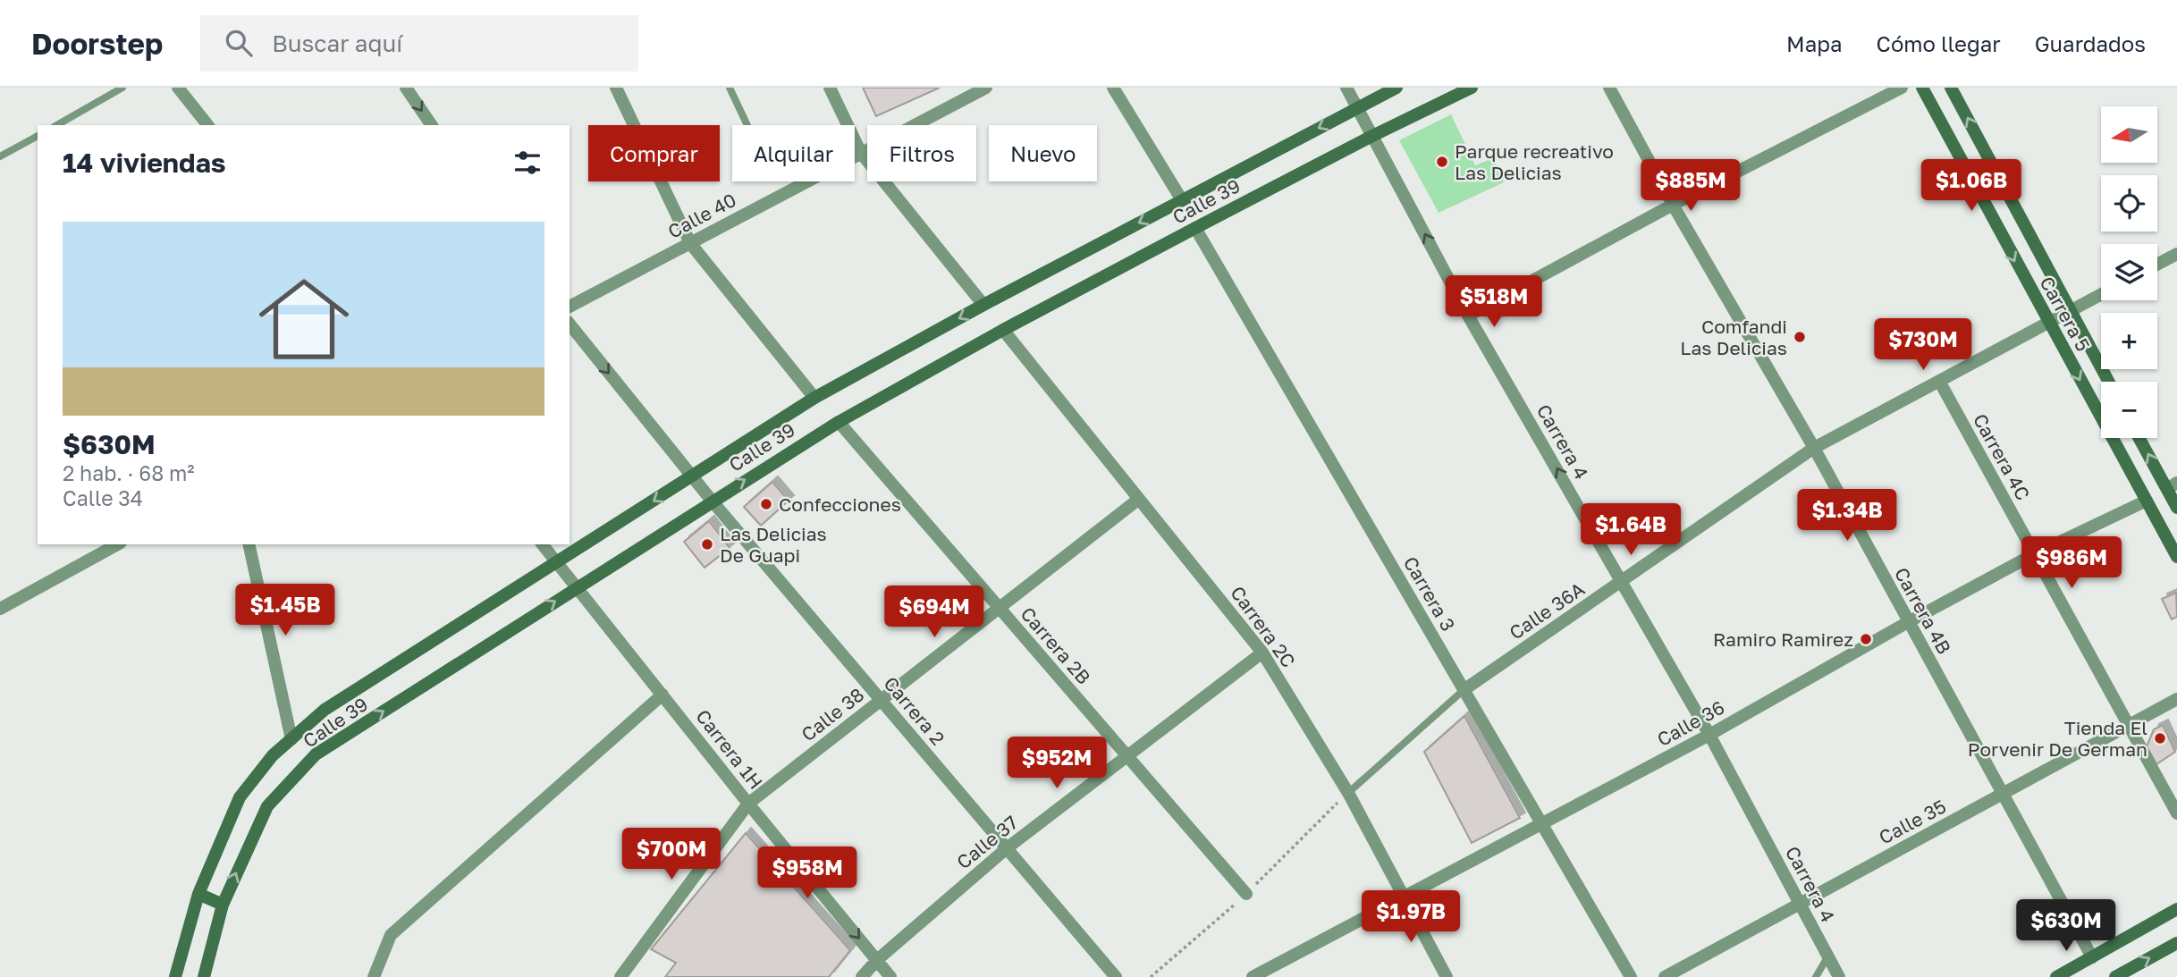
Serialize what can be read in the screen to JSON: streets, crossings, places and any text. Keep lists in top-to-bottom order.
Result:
{
  "streets": {
    "street": [
      "Calle 39",
      "Calle 40",
      "Carrera 5",
      "Carrera 4",
      "Carrera 4C",
      "Carrera 3",
      "Calle 36A",
      "Carrera 4B",
      "Carrera 2C",
      "Carrera 2B",
      "Carrera 2",
      "Calle 38",
      "Calle 36",
      "Carrera 1H",
      "Calle 35",
      "Calle 37"
    ]
  },
  "crossings": [
    ["Calle 39", "Carrera 4"],
    ["Calle 39", "Carrera 3"],
    ["Calle 39", "Carrera 2C"],
    ["Calle 39", "Carrera 2B"],
    ["Calle 39", "Carrera 2"],
    ["Calle 39", "Carrera 1H"],
    ["Carrera 5", "Calle 36A"],
    ["Carrera 5", "Calle 36"],
    ["Carrera 4", "Calle 36A"],
    ["Carrera 4", "Calle 36"],
    ["Carrera 4", "Calle 35"],
    ["Carrera 4C", "Calle 36A"],
    ["Carrera 4C", "Calle 36"],
    ["Carrera 4C", "Calle 35"],
    ["Carrera 3", "Calle 36A"],
    ["Carrera 3", "Calle 36"],
    ["Calle 36A", "Carrera 4B"],
    ["Calle 36A", "Carrera 2C"],
    ["Carrera 4B", "Calle 36"],
    ["Carrera 4B", "Calle 35"],
    ["Carrera 2C", "Calle 38"],
    ["Carrera 2C", "Calle 36"],
    ["Carrera 2C", "Calle 37"],
    ["Carrera 2B", "Calle 38"],
    ["Carrera 2B", "Calle 37"],
    ["Carrera 2", "Calle 38"],
    ["Carrera 2", "Calle 37"],
    ["Calle 38", "Carrera 1H"],
    ["Carrera 1H", "Calle 37"]
  ],
  "one_way": ["Carrera 4", "Carrera 1H"],
  "places": [
    "Parque recreativo Las Delicias",
    "Comfandi Las Delicias",
    "Confecciones",
    "Las Delicias De Guapi",
    "Ramiro Ramirez",
    "Tienda El Porvenir De German"
  ],
  "north": "left",
  "page": {
    "header": "Doorstep",
    "search": "Buscar aquí",
    "nav": ["Mapa", "Cómo llegar", "Guardados"],
    "map_buttons": ["+", "−"],
    "chip": [
      "Comprar",
      "Alquilar",
      "Filtros",
      "Nuevo"
    ],
    "heading": "14 viviendas",
    "price": [
      "$885M",
      "$1.06B",
      "$518M",
      "$730M",
      "$1.34B",
      "$1.64B",
      "$986M",
      "$1.45B",
      "$694M",
      "$952M",
      "$700M",
      "$958M",
      "$1.97B",
      "$630M"
    ],
    "list": [
      {
        "name": "$630M",
        "note": "2 hab. · 68 m² · Calle 34"
      }
    ]
  }
}
